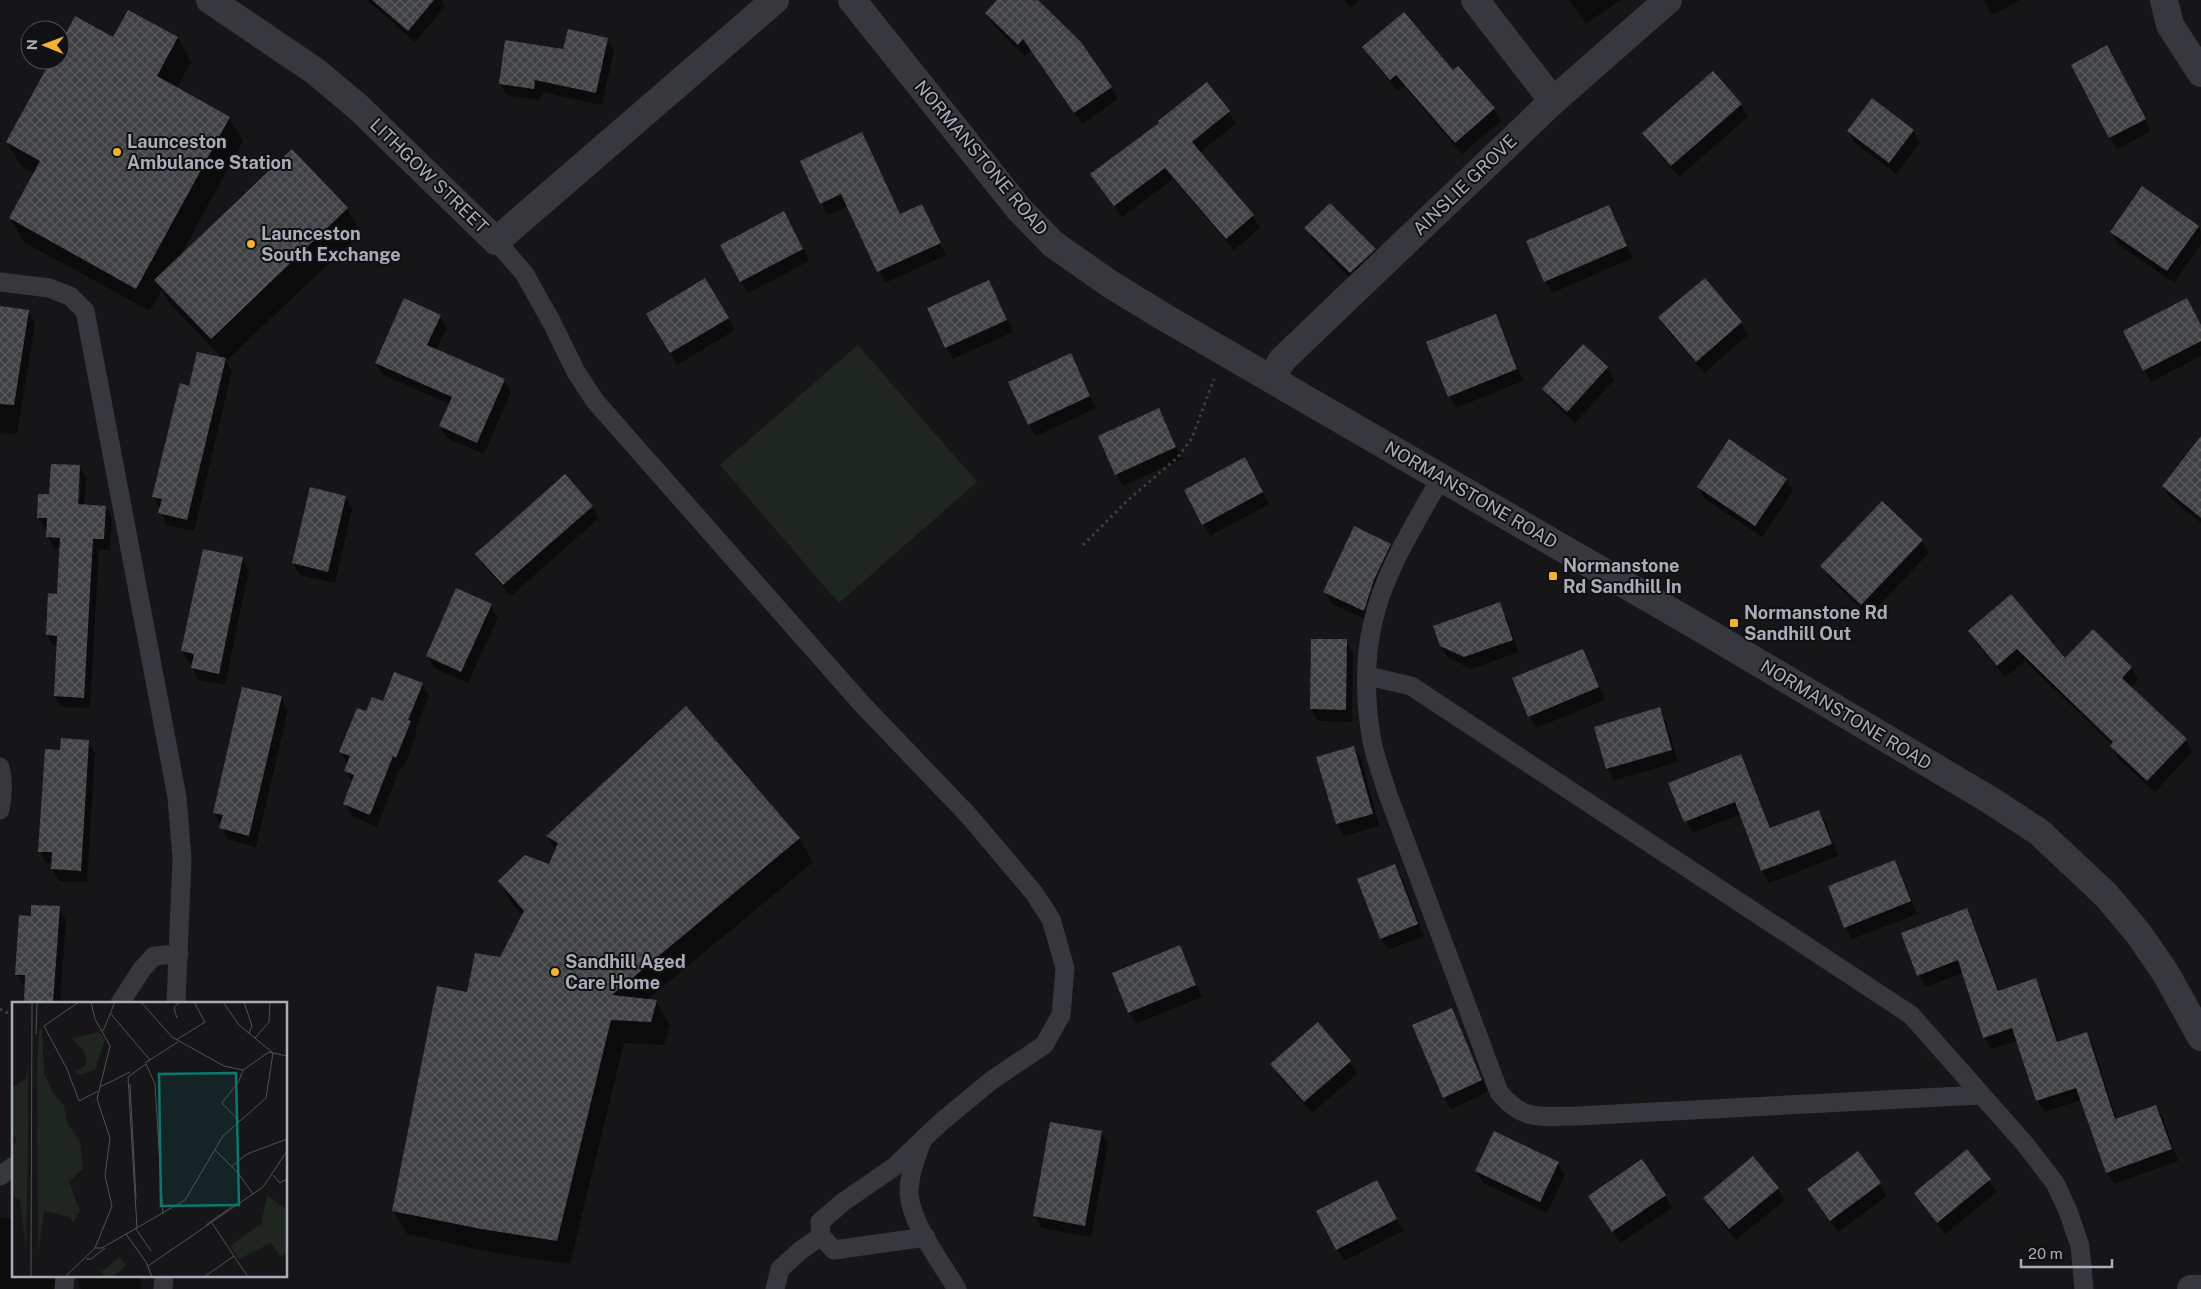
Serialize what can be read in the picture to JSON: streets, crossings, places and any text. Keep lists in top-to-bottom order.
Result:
{
  "streets": {
    "street": ["NORMANSTONE ROAD", "LITHGOW STREET", "AINSLIE GROVE"]
  },
  "crossings": [
    ["NORMANSTONE ROAD", "AINSLIE GROVE"]
  ],
  "places": {
    "other": ["Launceston Ambulance Station", "Launceston South Exchange", "Sandhill Aged Care Home"],
    "transit": ["Normanstone Rd Sandhill In", "Normanstone Rd Sandhill Out"]
  },
  "scale_bar": "20 m",
  "north": "left"
}
